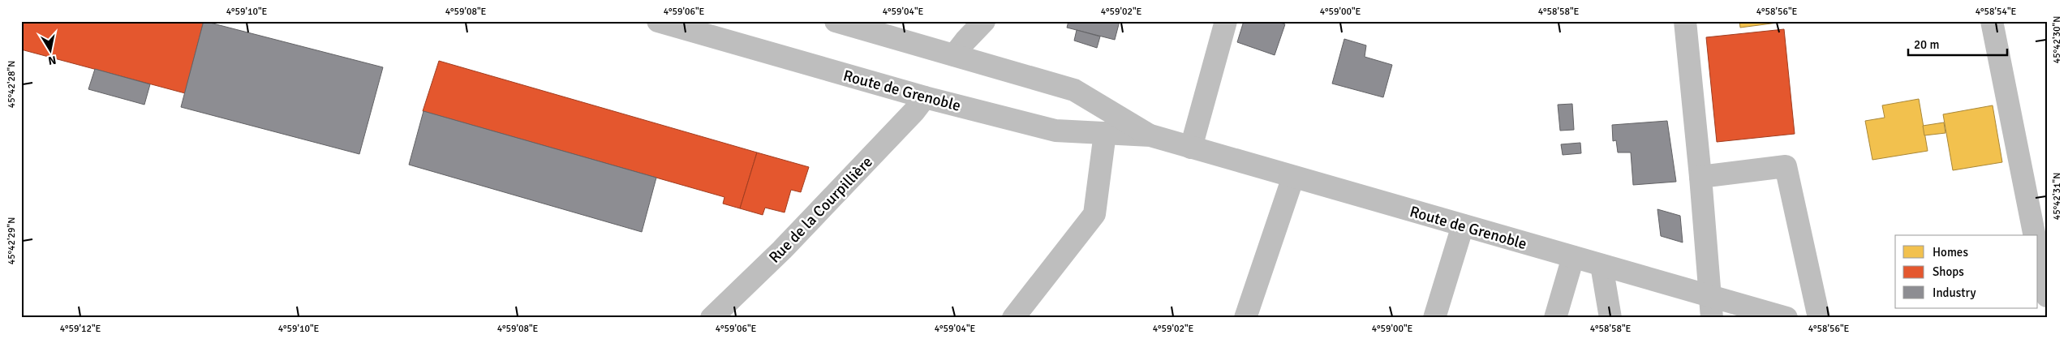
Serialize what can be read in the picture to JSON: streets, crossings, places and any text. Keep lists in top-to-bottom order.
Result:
{
  "streets": {
    "main road": ["Route de Grenoble", "Rue de la Courpillière"]
  },
  "crossings": [
    ["Route de Grenoble", "Rue de la Courpillière"]
  ],
  "legend": ["Homes", "Shops", "Industry"],
  "scale_bar": "20 m",
  "north": "bottom",
  "coordinates": [
    "4°59'10\"E",
    "4°59'08\"E",
    "4°59'06\"E",
    "4°59'04\"E",
    "4°59'02\"E",
    "4°59'00\"E",
    "4°58'58\"E",
    "4°58'56\"E",
    "4°58'54\"E",
    "45°42'30\"N",
    "45°42'28\"N",
    "45°42'31\"N",
    "45°42'29\"N",
    "4°59'12\"E"
  ]
}
